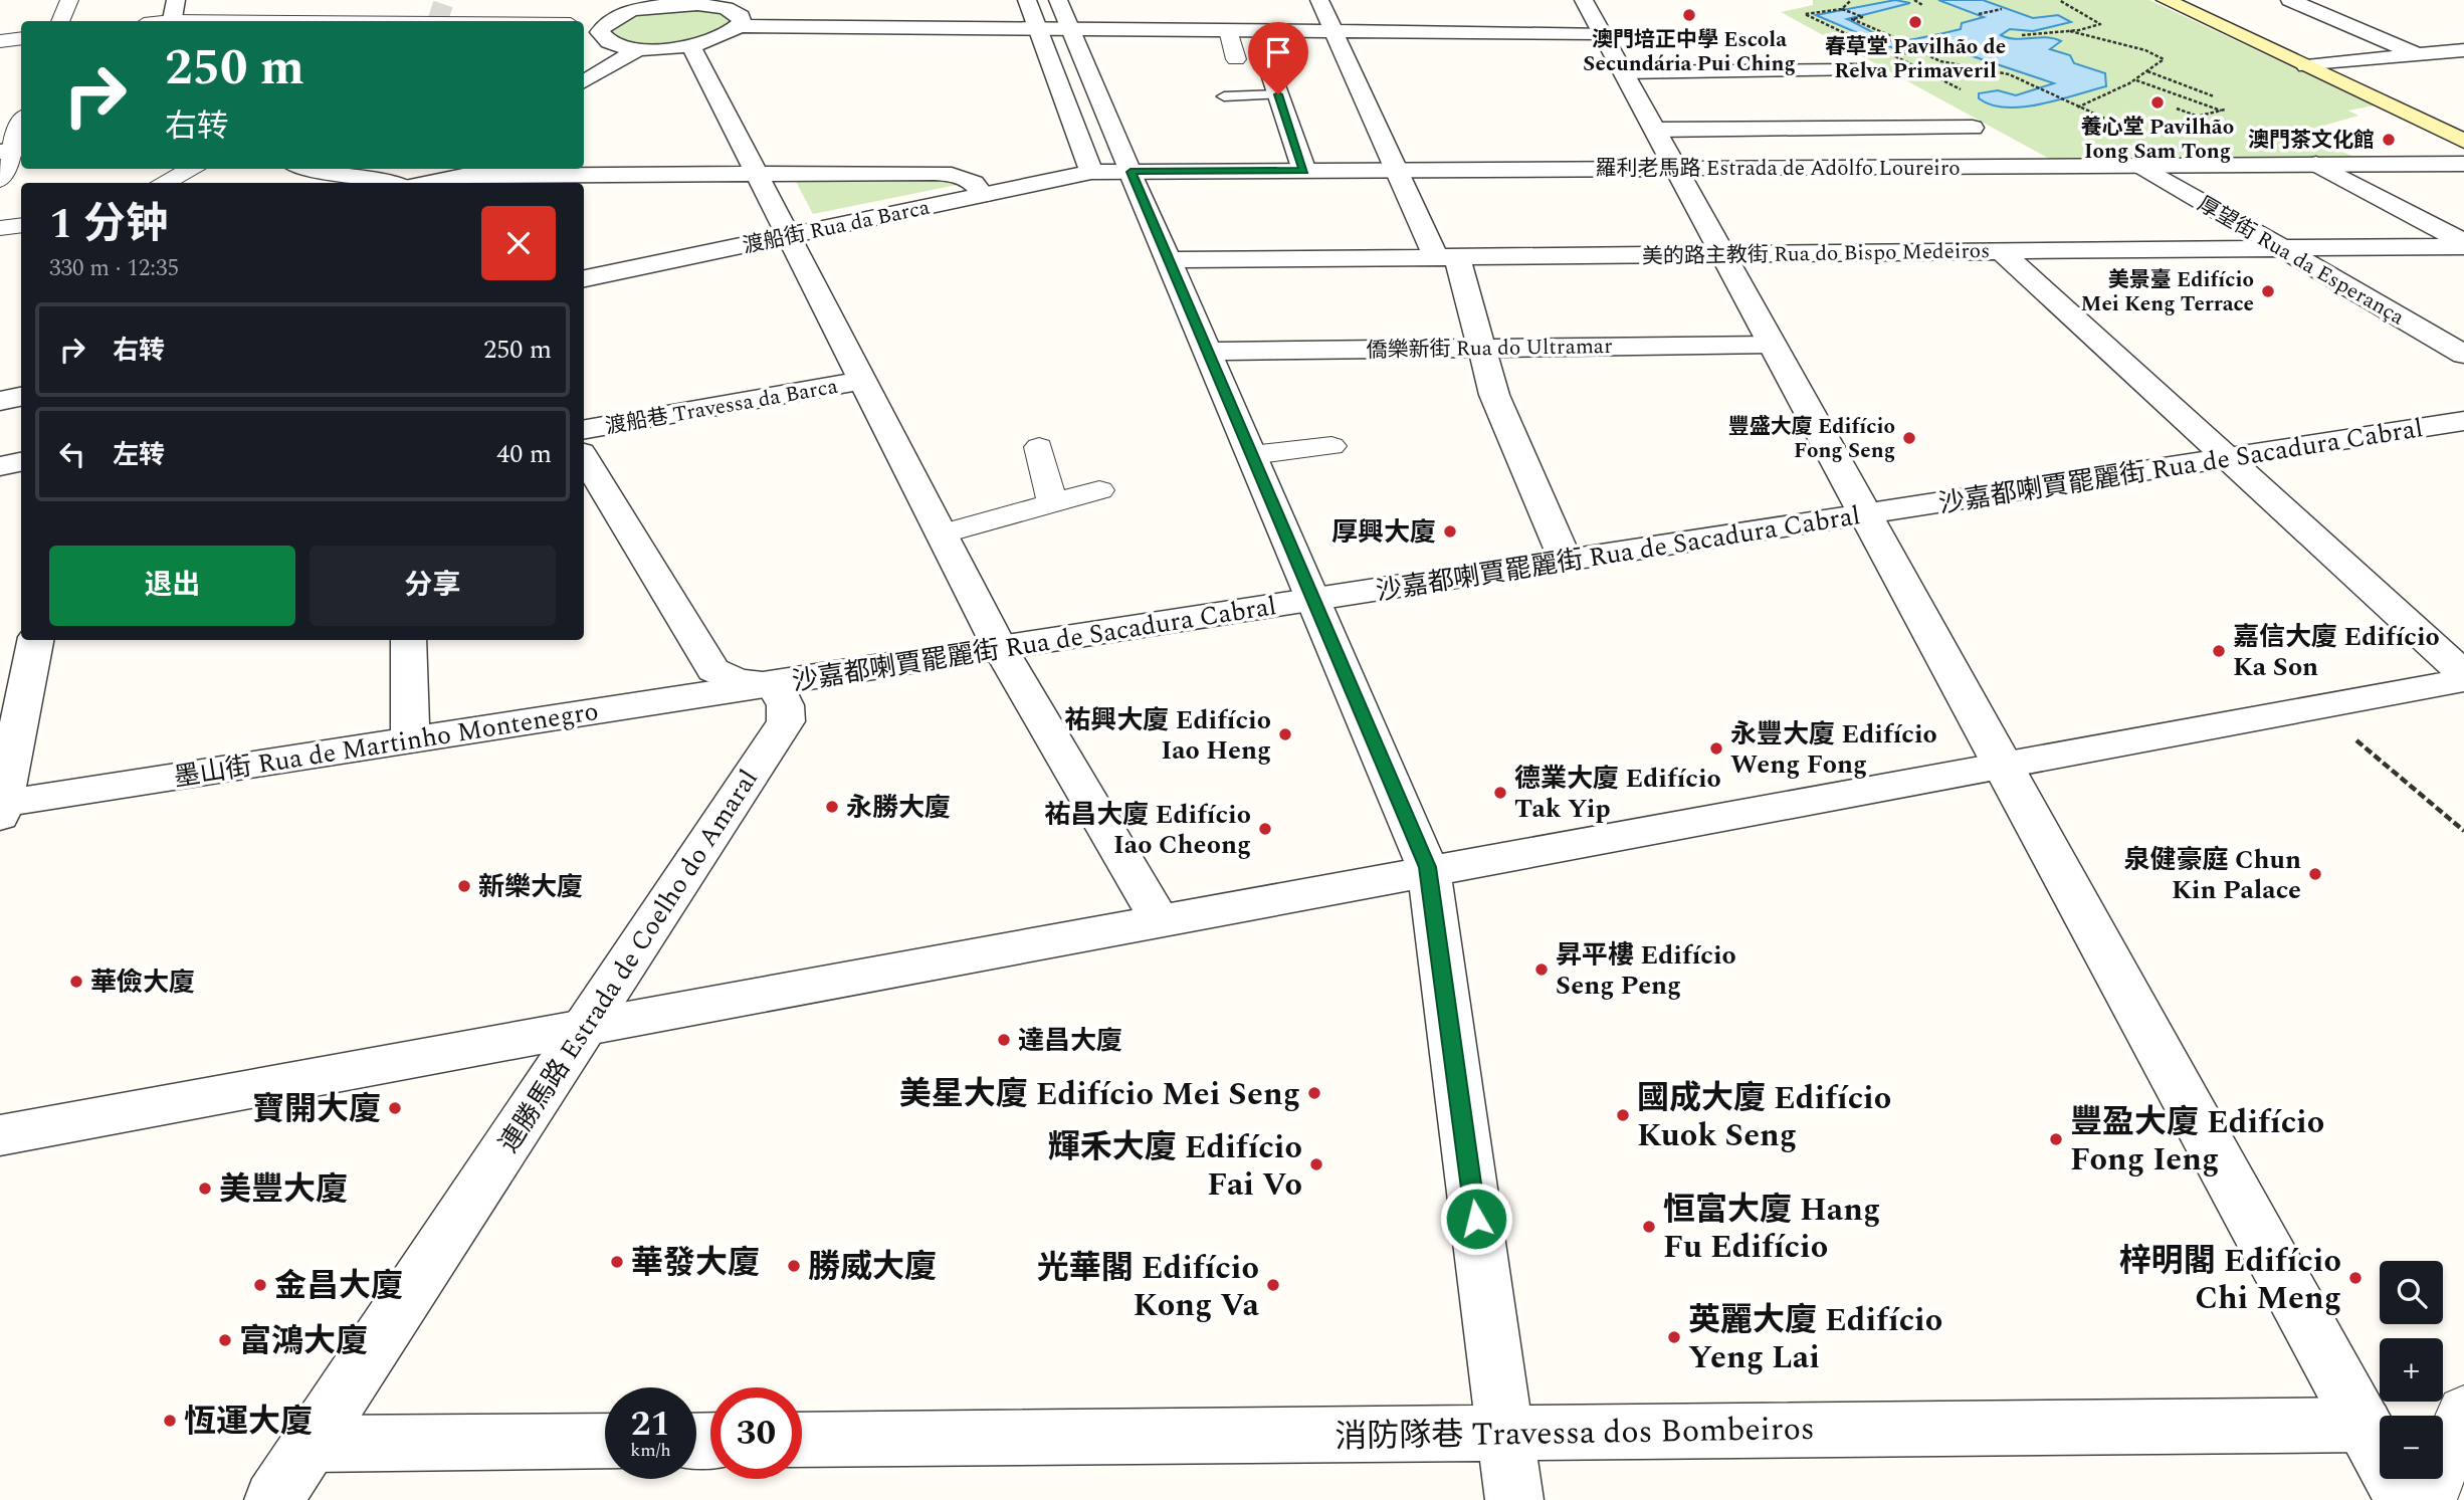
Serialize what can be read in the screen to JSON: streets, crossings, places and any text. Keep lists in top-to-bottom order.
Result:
{
  "streets": {
    "street": [
      "羅利老馬路 Estrada de Adolfo Loureiro",
      "渡船街 Rua da Barca",
      "美的路主教街 Rua do Bispo Medeiros",
      "厚望街 Rua da Esperança",
      "僑樂新街 Rua do Ultramar",
      "渡船巷 Travessa da Barca",
      "沙嘉都喇賈罷麗街 Rua de Sacadura Cabral",
      "墨山街 Rua de Martinho Montenegro",
      "連勝馬路 Estrada de Coelho do Amaral",
      "消防隊巷 Travessa dos Bombeiros"
    ]
  },
  "crossings": [
    ["羅利老馬路 Estrada de Adolfo Loureiro", "厚望街 Rua da Esperança"],
    ["美的路主教街 Rua do Bispo Medeiros", "厚望街 Rua da Esperança"],
    ["沙嘉都喇賈罷麗街 Rua de Sacadura Cabral", "墨山街 Rua de Martinho Montenegro"],
    ["沙嘉都喇賈罷麗街 Rua de Sacadura Cabral", "連勝馬路 Estrada de Coelho do Amaral"],
    ["墨山街 Rua de Martinho Montenegro", "連勝馬路 Estrada de Coelho do Amaral"]
  ],
  "places": [
    "澳門培正中學 Escola Secundária Pui Ching",
    "春草堂 Pavilhão de Relva Primaveril",
    "養心堂 Pavilhão Iong Sam Tong",
    "澳門茶文化館",
    "美景臺 Edifício Mei Keng Terrace",
    "豐盛大廈 Edifício Fong Seng",
    "厚興大廈",
    "嘉信大廈 Edifício Ka Son",
    "祐興大廈 Edifício Iao Heng",
    "永豐大廈 Edifício Weng Fong",
    "德業大廈 Edifício Tak Yip",
    "永勝大廈",
    "祐昌大廈 Edifício Iao Cheong",
    "泉健豪庭 Chun Kin Palace",
    "新樂大廈",
    "昇平樓 Edifício Seng Peng",
    "華儉大廈",
    "達昌大廈",
    "美星大廈 Edifício Mei Seng",
    "寶開大廈",
    "國成大廈 Edifício Kuok Seng",
    "豐盈大廈 Edifício Fong Ieng",
    "輝禾大廈 Edifício Fai Vo",
    "美豐大廈",
    "恒富大廈 Hang Fu Edifício",
    "華發大廈",
    "勝威大廈",
    "梓明閣 Edifício Chi Meng",
    "金昌大廈",
    "光華閣 Edifício Kong Va",
    "英麗大廈 Edifício Yeng Lai",
    "富鴻大廈",
    "恆運大廈"
  ],
  "page": {
    "turn": ["250 m", "右转"],
    "heading": ["1 分钟", "330 m · 12:35"],
    "list": [
      {
        "name": "右转",
        "value": "250 m"
      },
      {
        "name": "左转",
        "value": "40 m"
      }
    ],
    "buttons": ["退出", "分享"],
    "map_buttons": ["+", "−"],
    "speed": "21 km/h",
    "limit": "30"
  }
}
